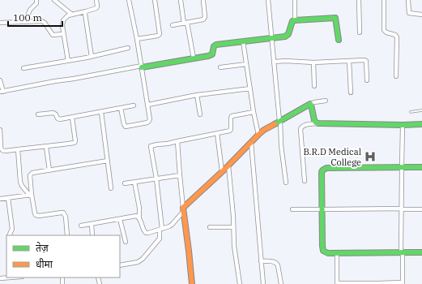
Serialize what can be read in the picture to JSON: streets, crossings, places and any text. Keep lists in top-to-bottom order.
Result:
{
  "places": {
    "hospital": ["B.R.D Medical College"]
  },
  "legend": ["तेज़", "धीमा"],
  "scale_bar": "100 m"
}
